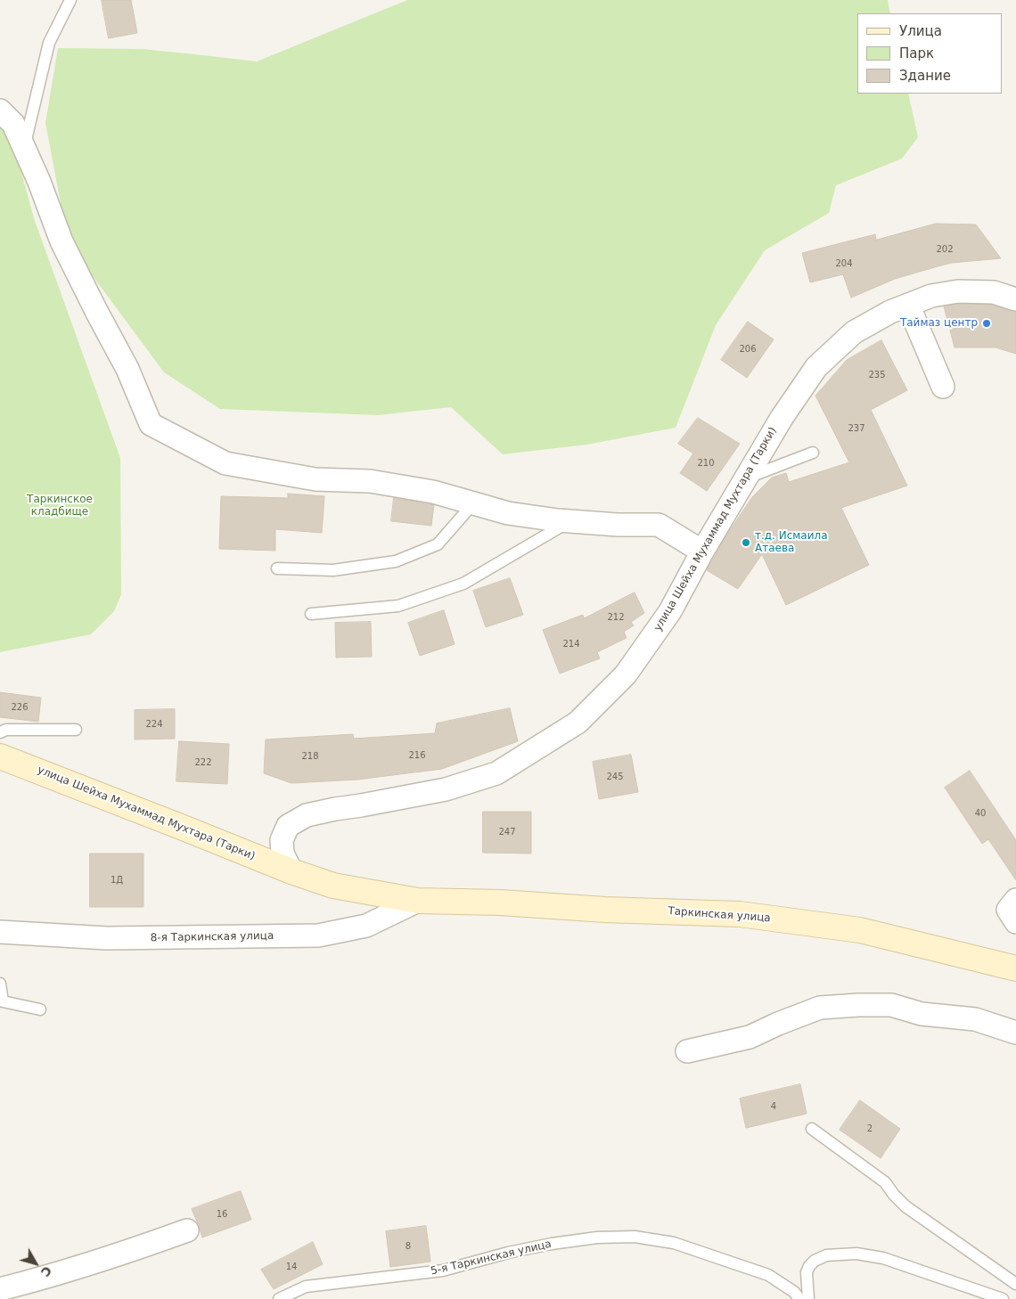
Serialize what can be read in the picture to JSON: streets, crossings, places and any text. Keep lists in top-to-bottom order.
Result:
{
  "streets": {
    "street": ["улица Шейха Мухаммад Мухтара (Тарки)", "Таркинская улица", "8-я Таркинская улица"],
    "lane": ["5-я Таркинская улица"]
  },
  "crossings": [
    ["улица Шейха Мухаммад Мухтара (Тарки)", "Таркинская улица"],
    ["улица Шейха Мухаммад Мухтара (Тарки)", "8-я Таркинская улица"],
    ["Таркинская улица", "8-я Таркинская улица"]
  ],
  "parks": ["Таркинское кладбище"],
  "places": ["Таймаз центр", "т.д. Исмаила Атаева"],
  "house_numbers": [
    "202",
    "204",
    "206",
    "235",
    "237",
    "210",
    "212",
    "214",
    "226",
    "224",
    "216",
    "218",
    "222",
    "245",
    "40",
    "247",
    "1Д",
    "4",
    "2",
    "16",
    "8",
    "14"
  ],
  "legend": ["Улица", "Парк", "Здание"],
  "north": "bottom right"
}
